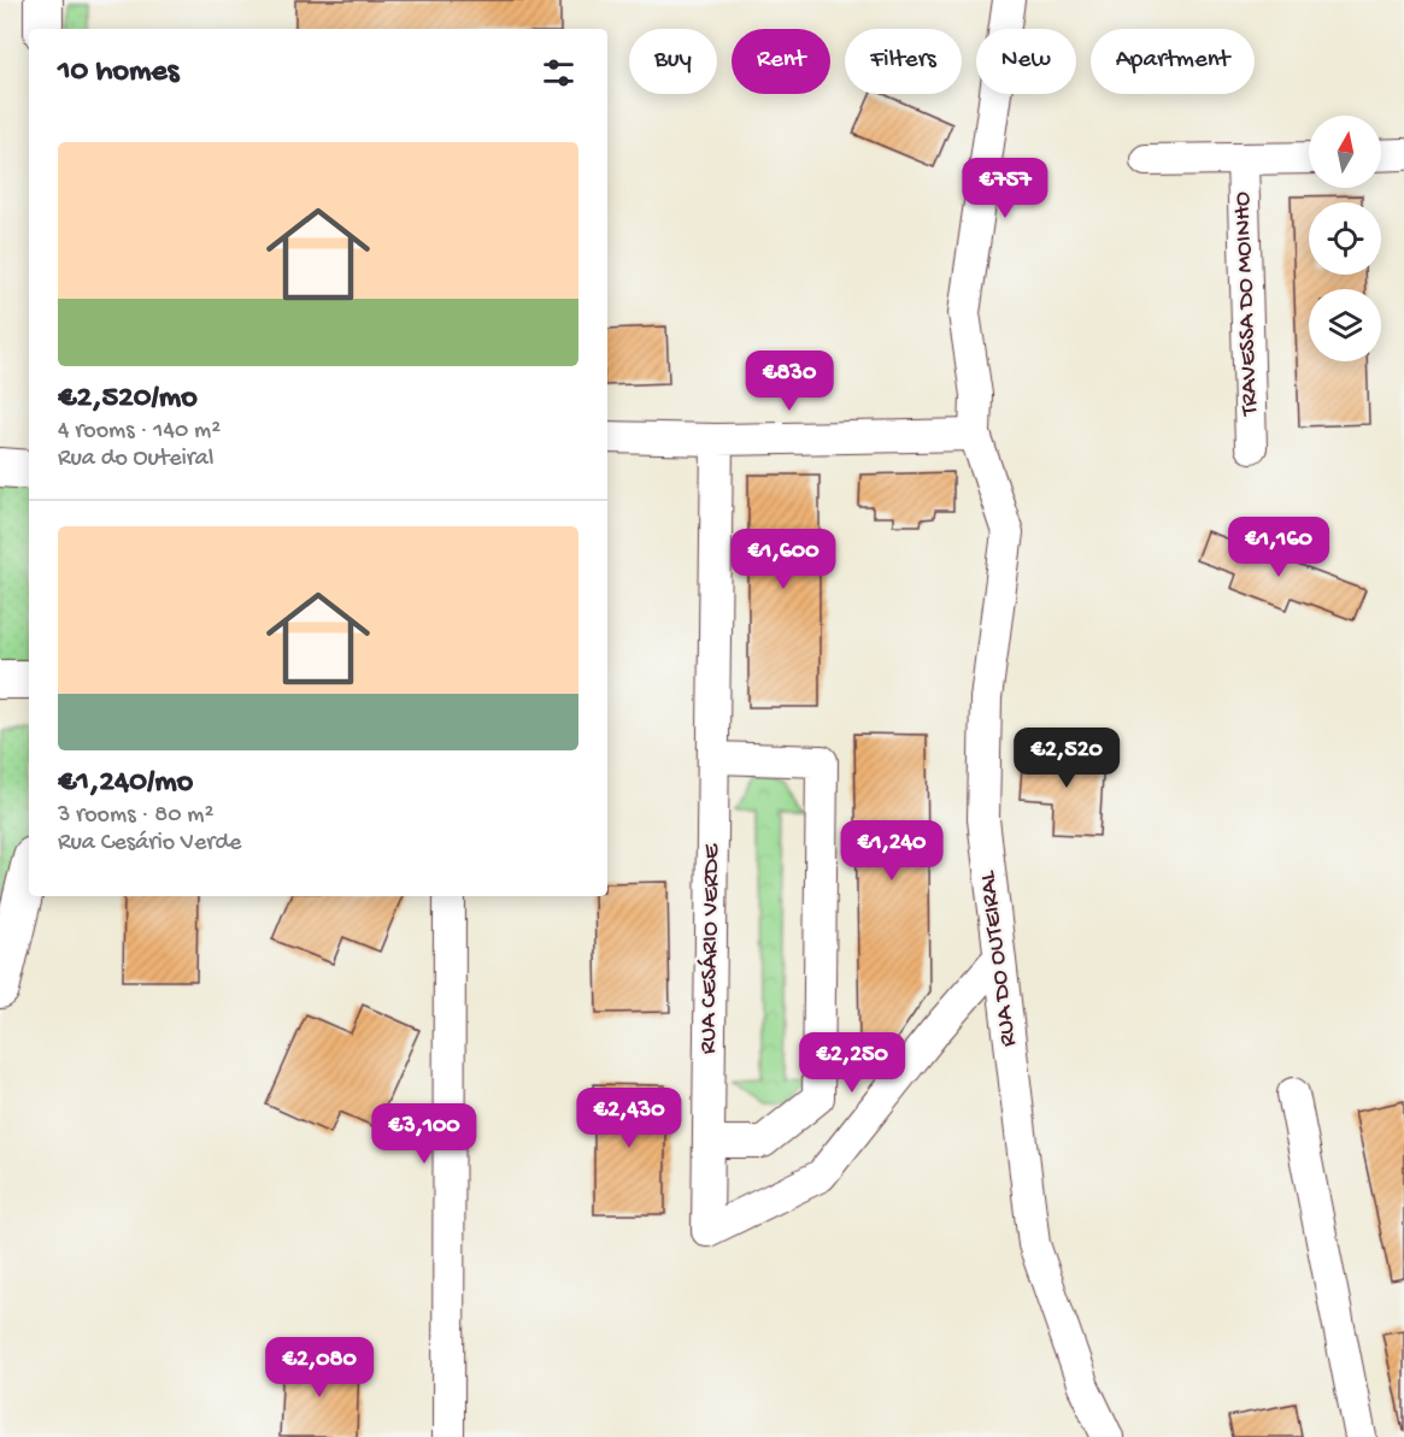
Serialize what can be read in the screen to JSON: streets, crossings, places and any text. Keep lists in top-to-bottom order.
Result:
{
  "streets": {
    "street": ["TRAVESSA DO MOINHO", "RUA CESÁRIO VERDE", "RUA DO OUTEIRAL"]
  },
  "crossings": [
    ["RUA CESÁRIO VERDE", "RUA DO OUTEIRAL"]
  ],
  "north": "top",
  "page": {
    "chip": [
      "Buy",
      "Rent",
      "Filters",
      "New",
      "Apartment"
    ],
    "heading": "10 homes",
    "list": [
      {
        "name": "€2,520/mo",
        "note": "4 rooms · 140 m² · Rua do Outeiral"
      },
      {
        "name": "€1,240/mo",
        "note": "3 rooms · 80 m² · Rua Cesário Verde"
      }
    ],
    "price": [
      "€757",
      "€830",
      "€1,160",
      "€1,600",
      "€2,520",
      "€1,240",
      "€2,250",
      "€2,430",
      "€3,100",
      "€2,080"
    ]
  }
}
